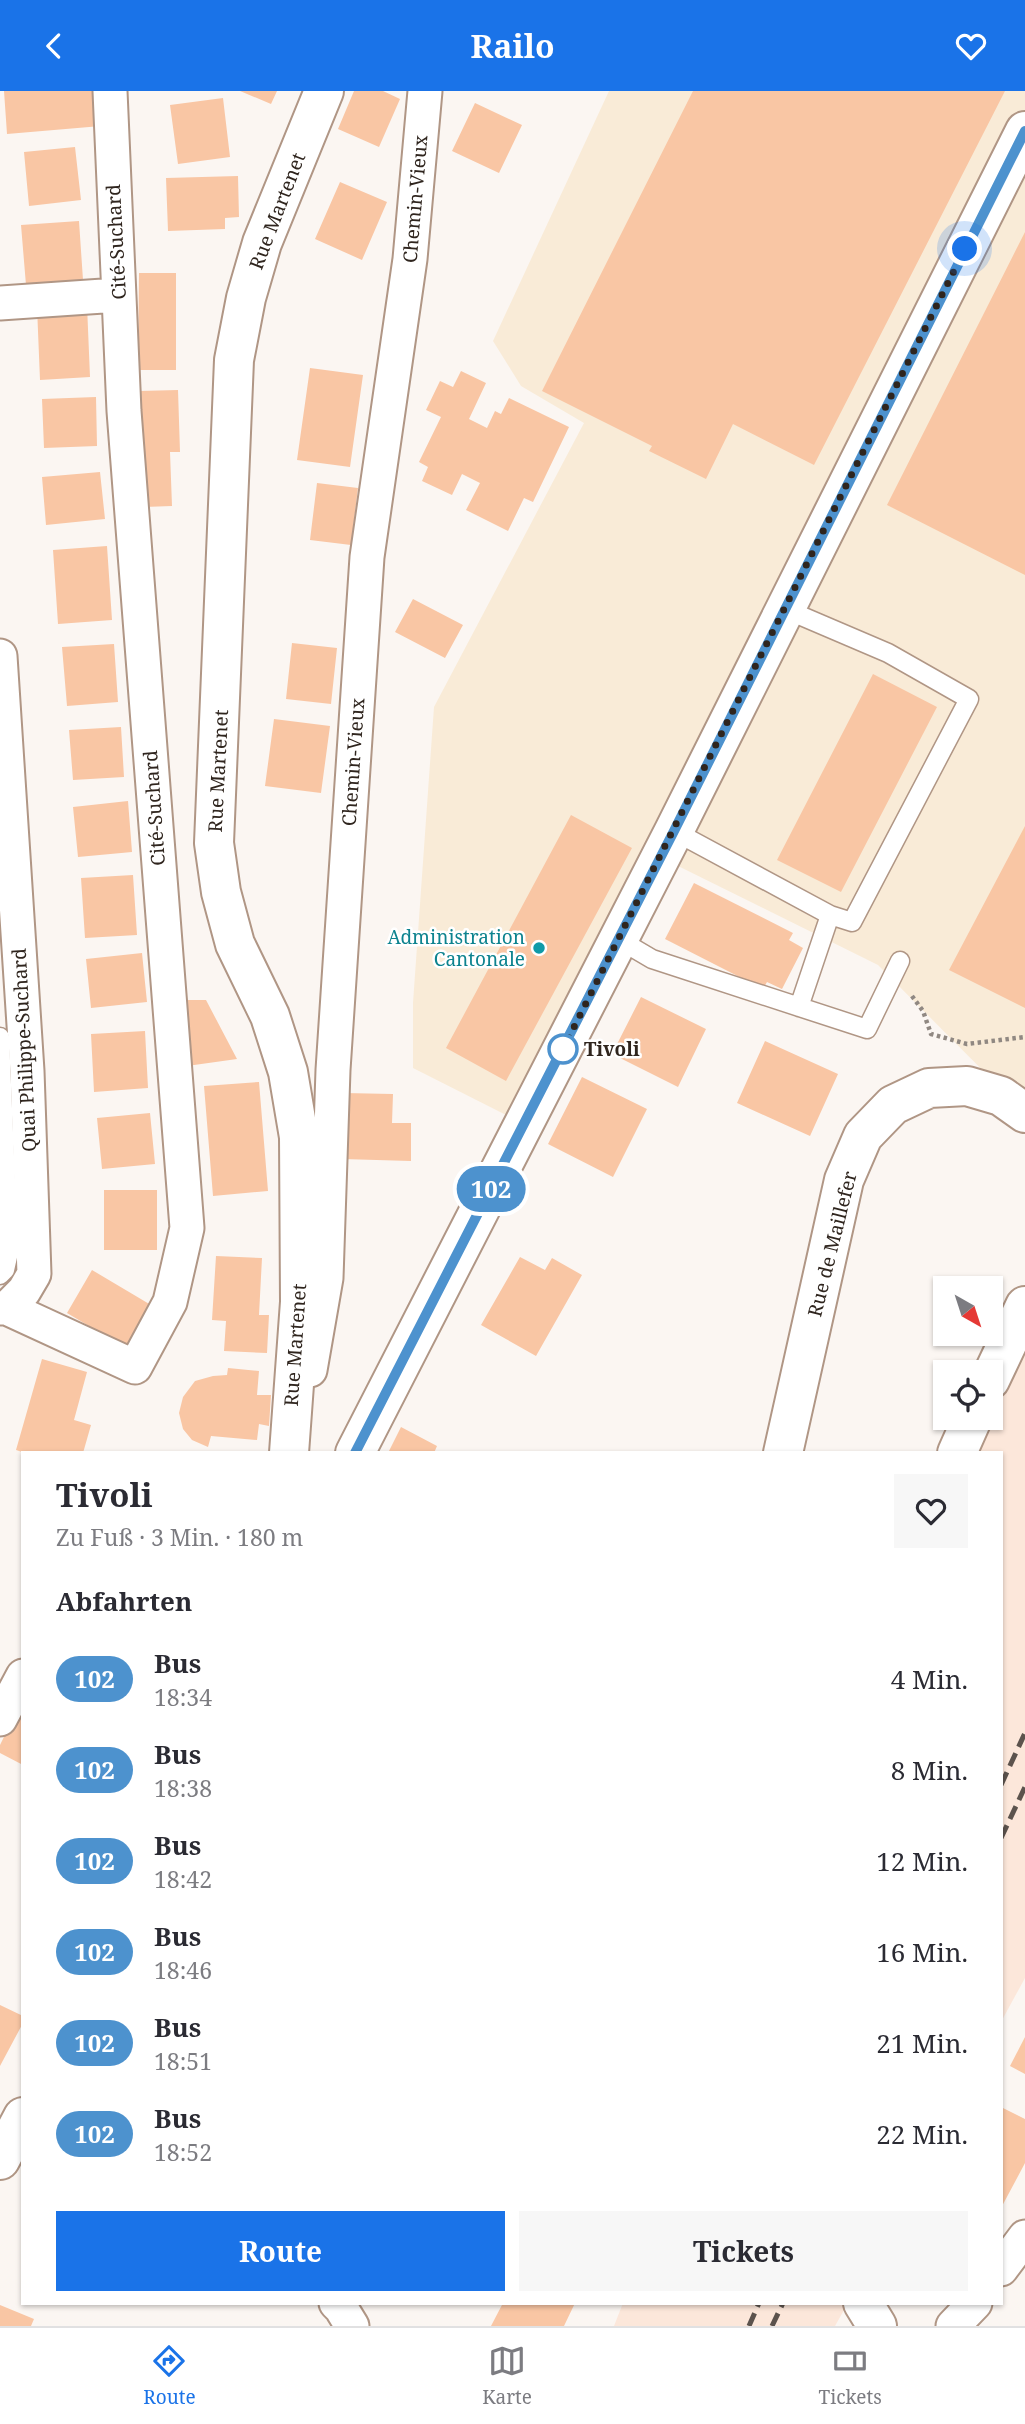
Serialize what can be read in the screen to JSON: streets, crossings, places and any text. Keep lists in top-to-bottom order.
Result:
{
  "streets": {
    "street": [
      "Chemin-Vieux",
      "Rue Martenet",
      "Cité-Suchard",
      "Quai Philippe-Suchard",
      "Rue de Maillefer"
    ]
  },
  "crossings": [
    ["Chemin-Vieux", "Rue Martenet"],
    ["Cité-Suchard", "Quai Philippe-Suchard"]
  ],
  "places": ["Administration Cantonale", "Tivoli"],
  "lines": ["bus line 102"],
  "north": "bottom right",
  "page": {
    "header": "Railo",
    "on_map": "102",
    "heading": [
      ["Tivoli", "Zu Fuß · 3 Min. · 180 m"],
      "Abfahrten"
    ],
    "list": [
      {
        "mark": "102",
        "name": "Bus",
        "note": "18:34",
        "value": "4 Min."
      },
      {
        "mark": "102",
        "name": "Bus",
        "note": "18:38",
        "value": "8 Min."
      },
      {
        "mark": "102",
        "name": "Bus",
        "note": "18:42",
        "value": "12 Min."
      },
      {
        "mark": "102",
        "name": "Bus",
        "note": "18:46",
        "value": "16 Min."
      },
      {
        "mark": "102",
        "name": "Bus",
        "note": "18:51",
        "value": "21 Min."
      },
      {
        "mark": "102",
        "name": "Bus",
        "note": "18:52",
        "value": "22 Min."
      }
    ],
    "buttons": ["Route", "Tickets"],
    "tabs": ["Route", "Karte", "Tickets"]
  }
}
